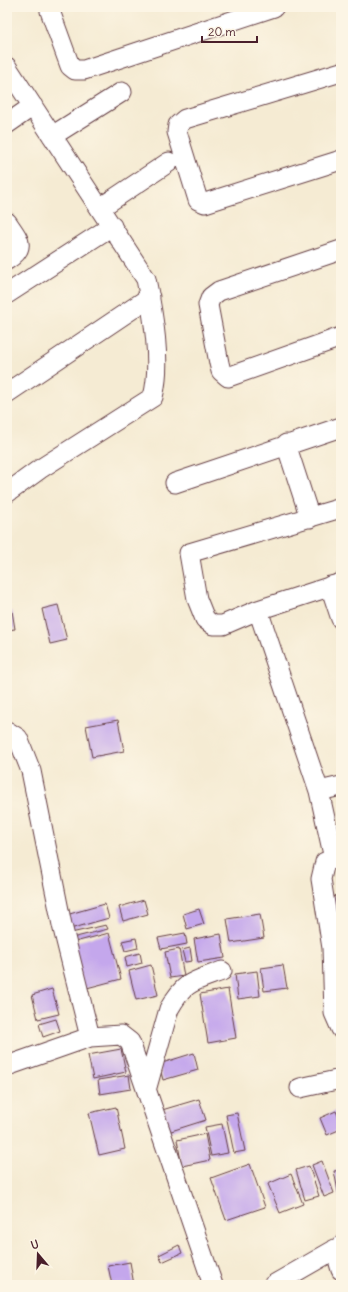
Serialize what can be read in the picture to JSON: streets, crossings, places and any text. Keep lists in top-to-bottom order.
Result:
{
  "scale_bar": "20 m",
  "north": "top"
}
